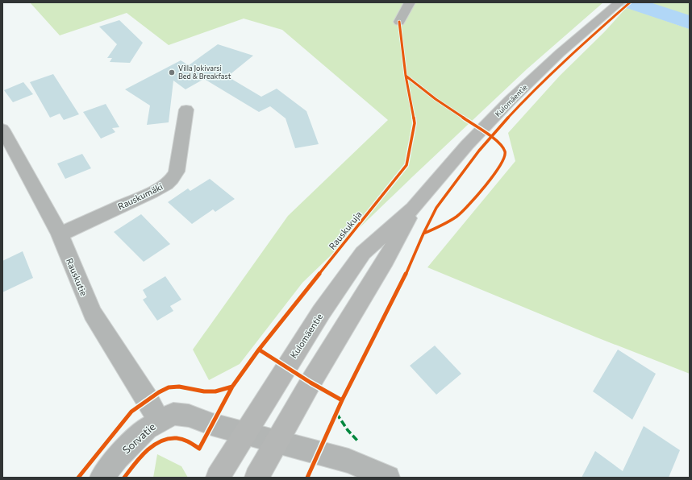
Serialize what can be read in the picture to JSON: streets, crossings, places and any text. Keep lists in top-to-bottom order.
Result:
{
  "streets": {
    "main road": ["Kulomäentie"],
    "street": ["Rauskumäki", "Rauskutie", "Sorvatie"],
    "cycle path": ["Rauskukuja"]
  },
  "crossings": [
    ["Kulomäentie", "Sorvatie"],
    ["Rauskumäki", "Rauskutie"],
    ["Rauskutie", "Sorvatie"]
  ],
  "places": ["Villa Jokivarsi Bed & Breakfast"]
}
